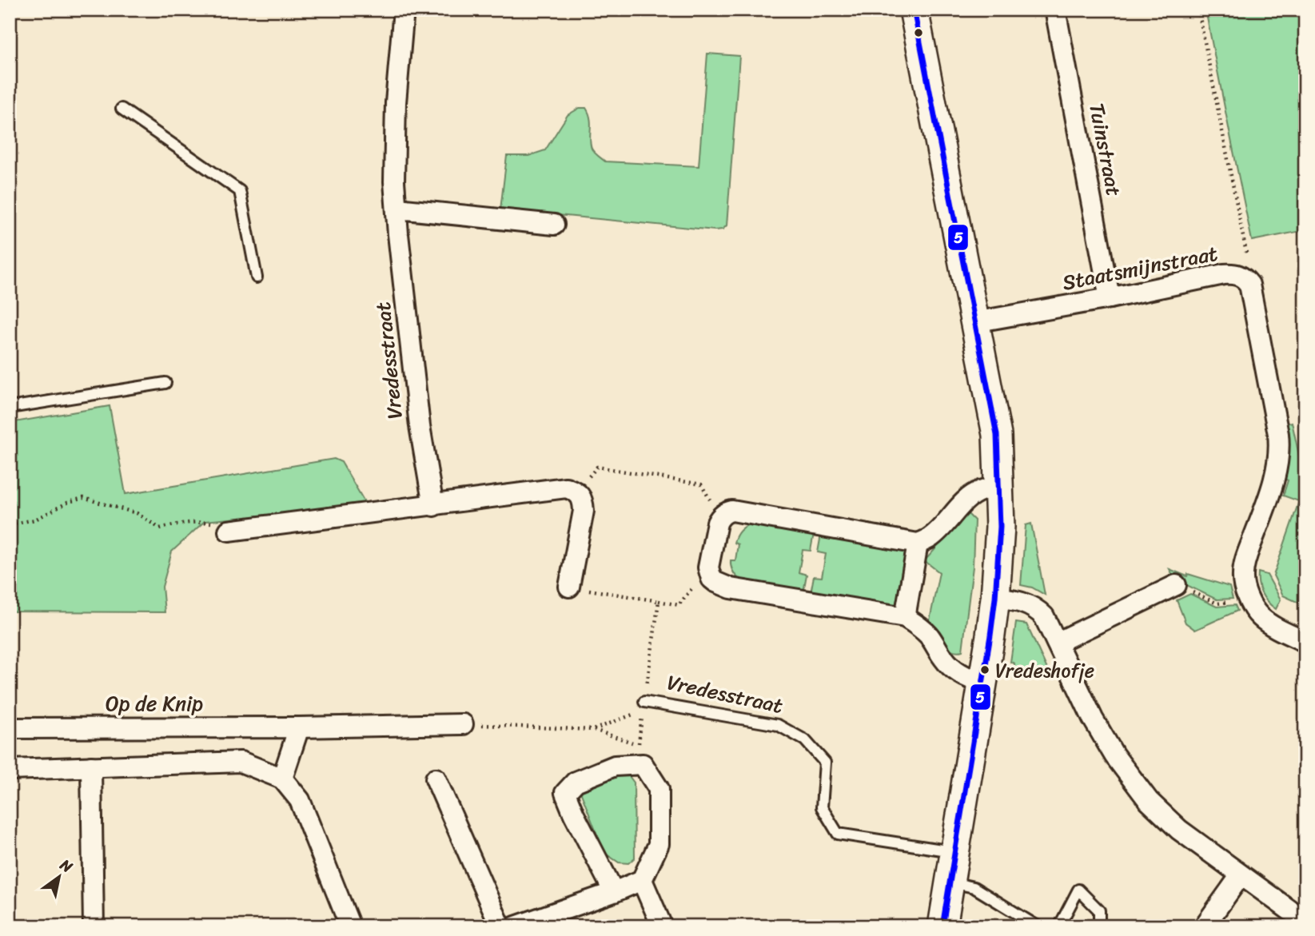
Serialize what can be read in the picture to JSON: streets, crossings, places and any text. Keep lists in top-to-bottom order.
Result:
{
  "streets": {
    "street": [
      "Tuinstraat",
      "Staatsmijnstraat",
      "Vredesstraat",
      "Op de Knip"
    ]
  },
  "crossings": [
    ["Tuinstraat", "Staatsmijnstraat"]
  ],
  "places": ["Vredeshofje"],
  "lines": ["transit line 5"],
  "north": "top right"
}
